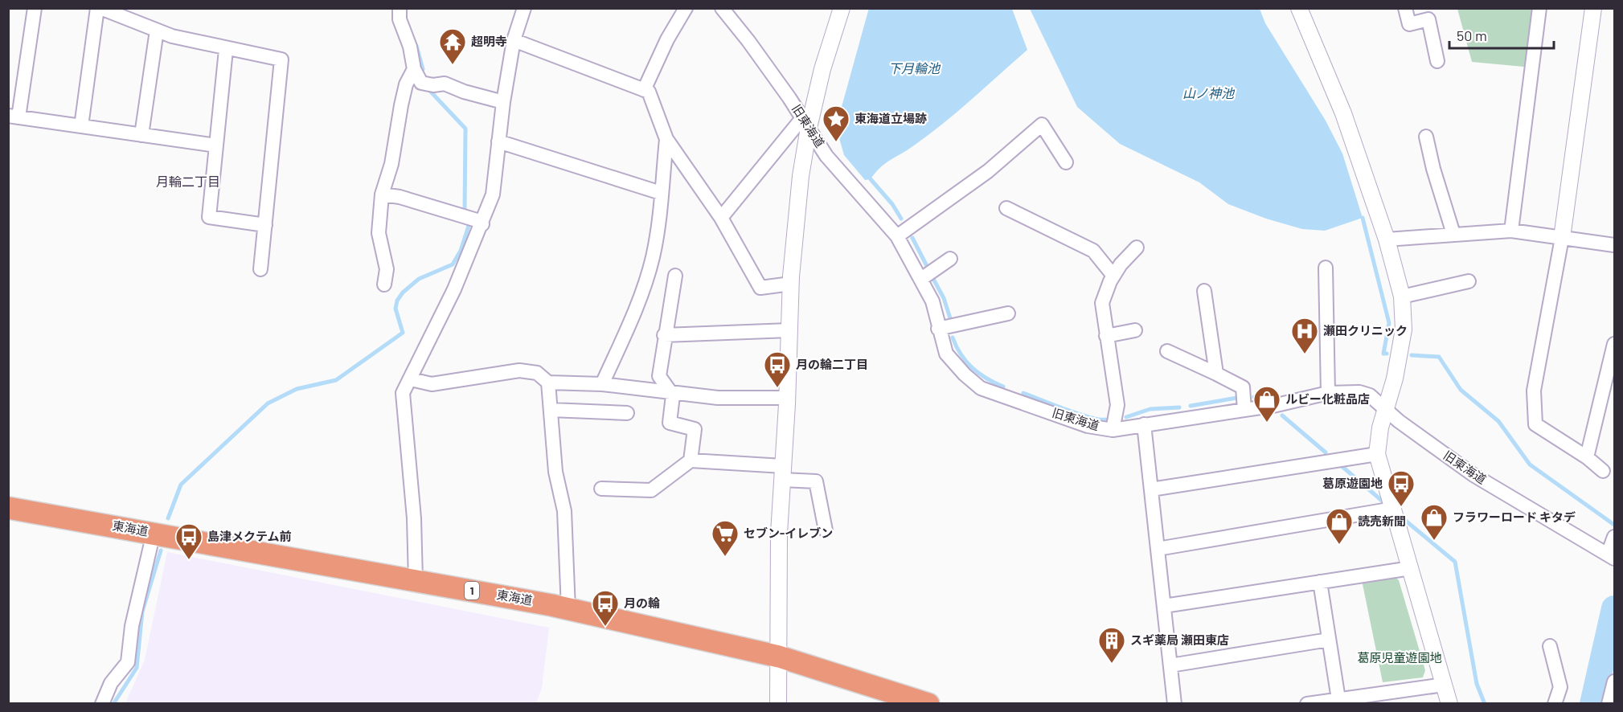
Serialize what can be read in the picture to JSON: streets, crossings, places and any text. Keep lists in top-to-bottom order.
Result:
{
  "streets": {
    "highway": ["東海道", "1"],
    "street": ["旧東海道"]
  },
  "districts": ["月輪二丁目"],
  "water": ["下月輪池", "山ノ神池"],
  "parks": ["葛原児童遊園地"],
  "places": {
    "temple": ["超明寺"],
    "place": ["東海道立場跡"],
    "hospital": ["瀬田クリニック"],
    "bus stop": [
      "月の輪二丁目",
      "葛原遊園地",
      "島津メクテム前",
      "月の輪"
    ],
    "shop": ["ルビー化粧品店", "フラワーロード キタデ", "読売新聞"],
    "supermarket": ["セブン-イレブン"],
    "building": ["スギ薬局 瀬田東店"]
  },
  "scale_bar": "50 m"
}
